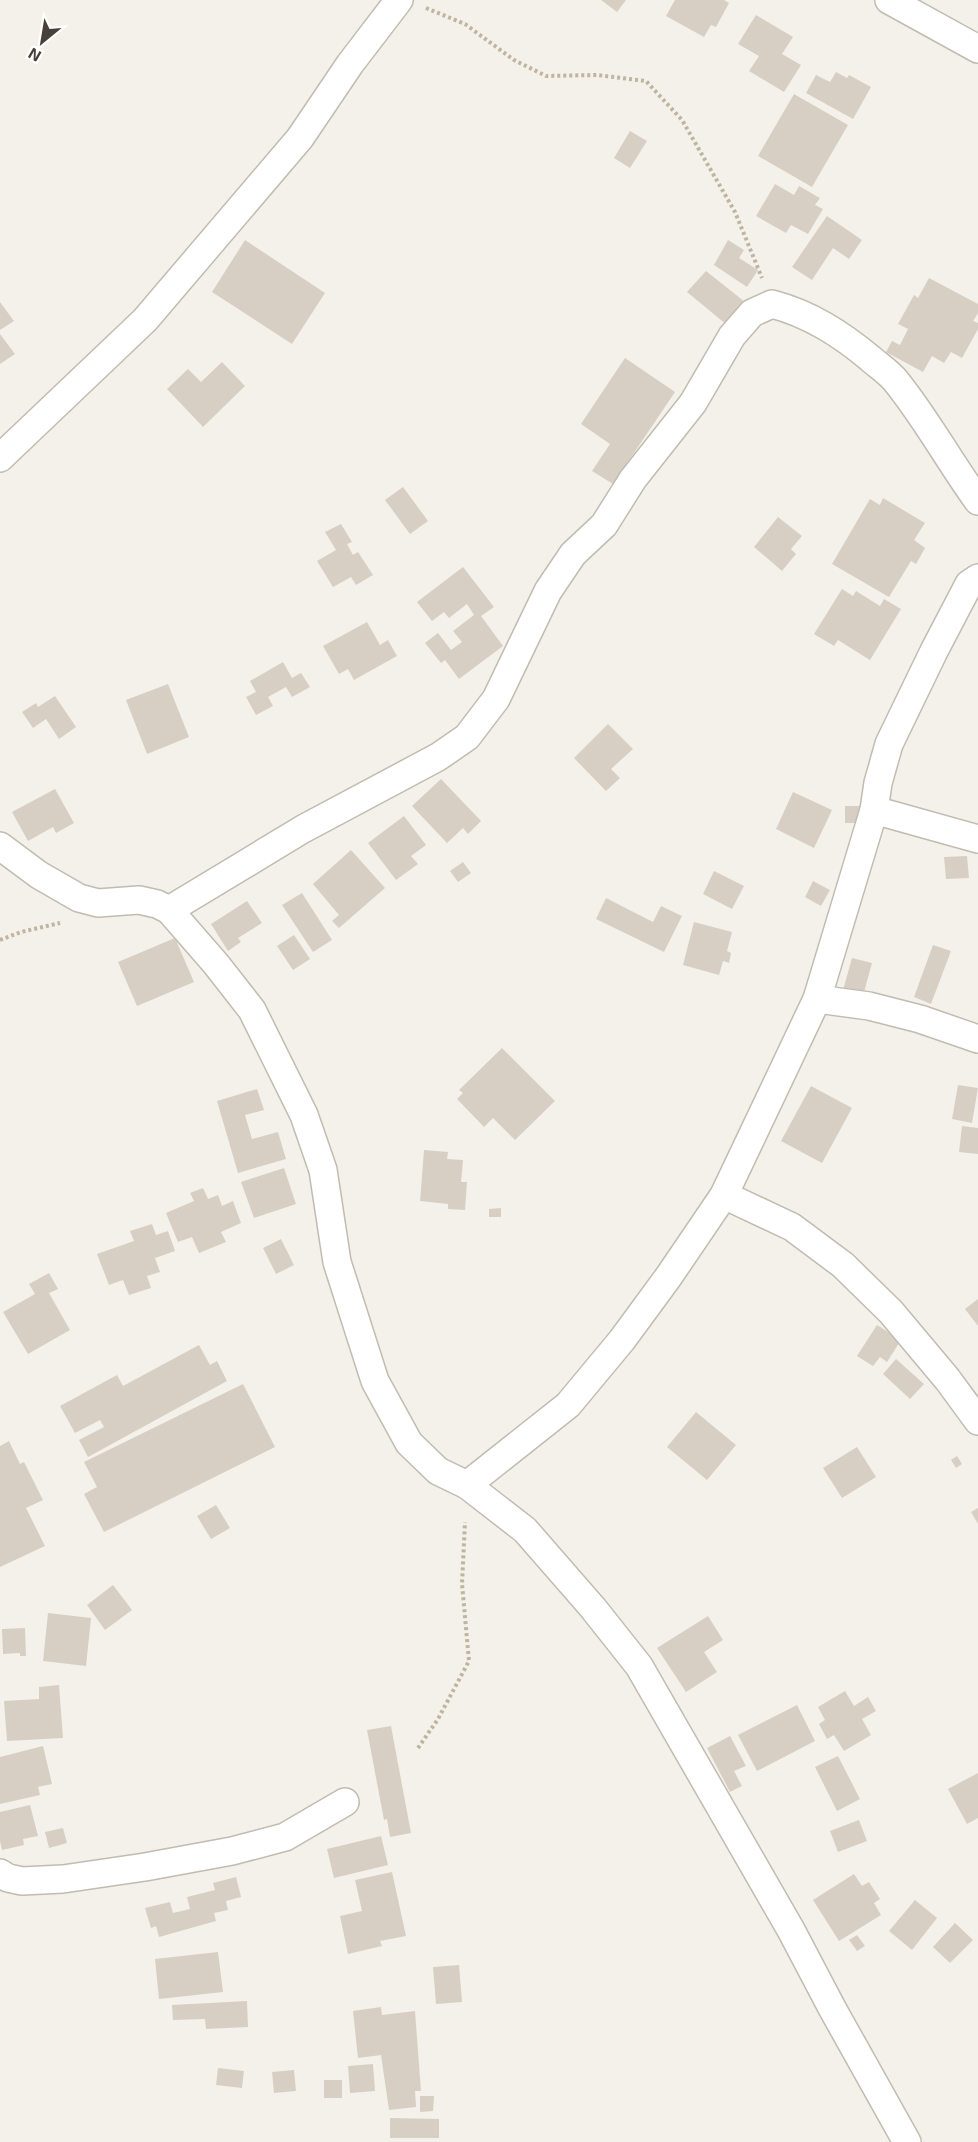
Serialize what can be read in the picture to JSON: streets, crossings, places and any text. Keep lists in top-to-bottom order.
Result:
{
  "north": "bottom left"
}
